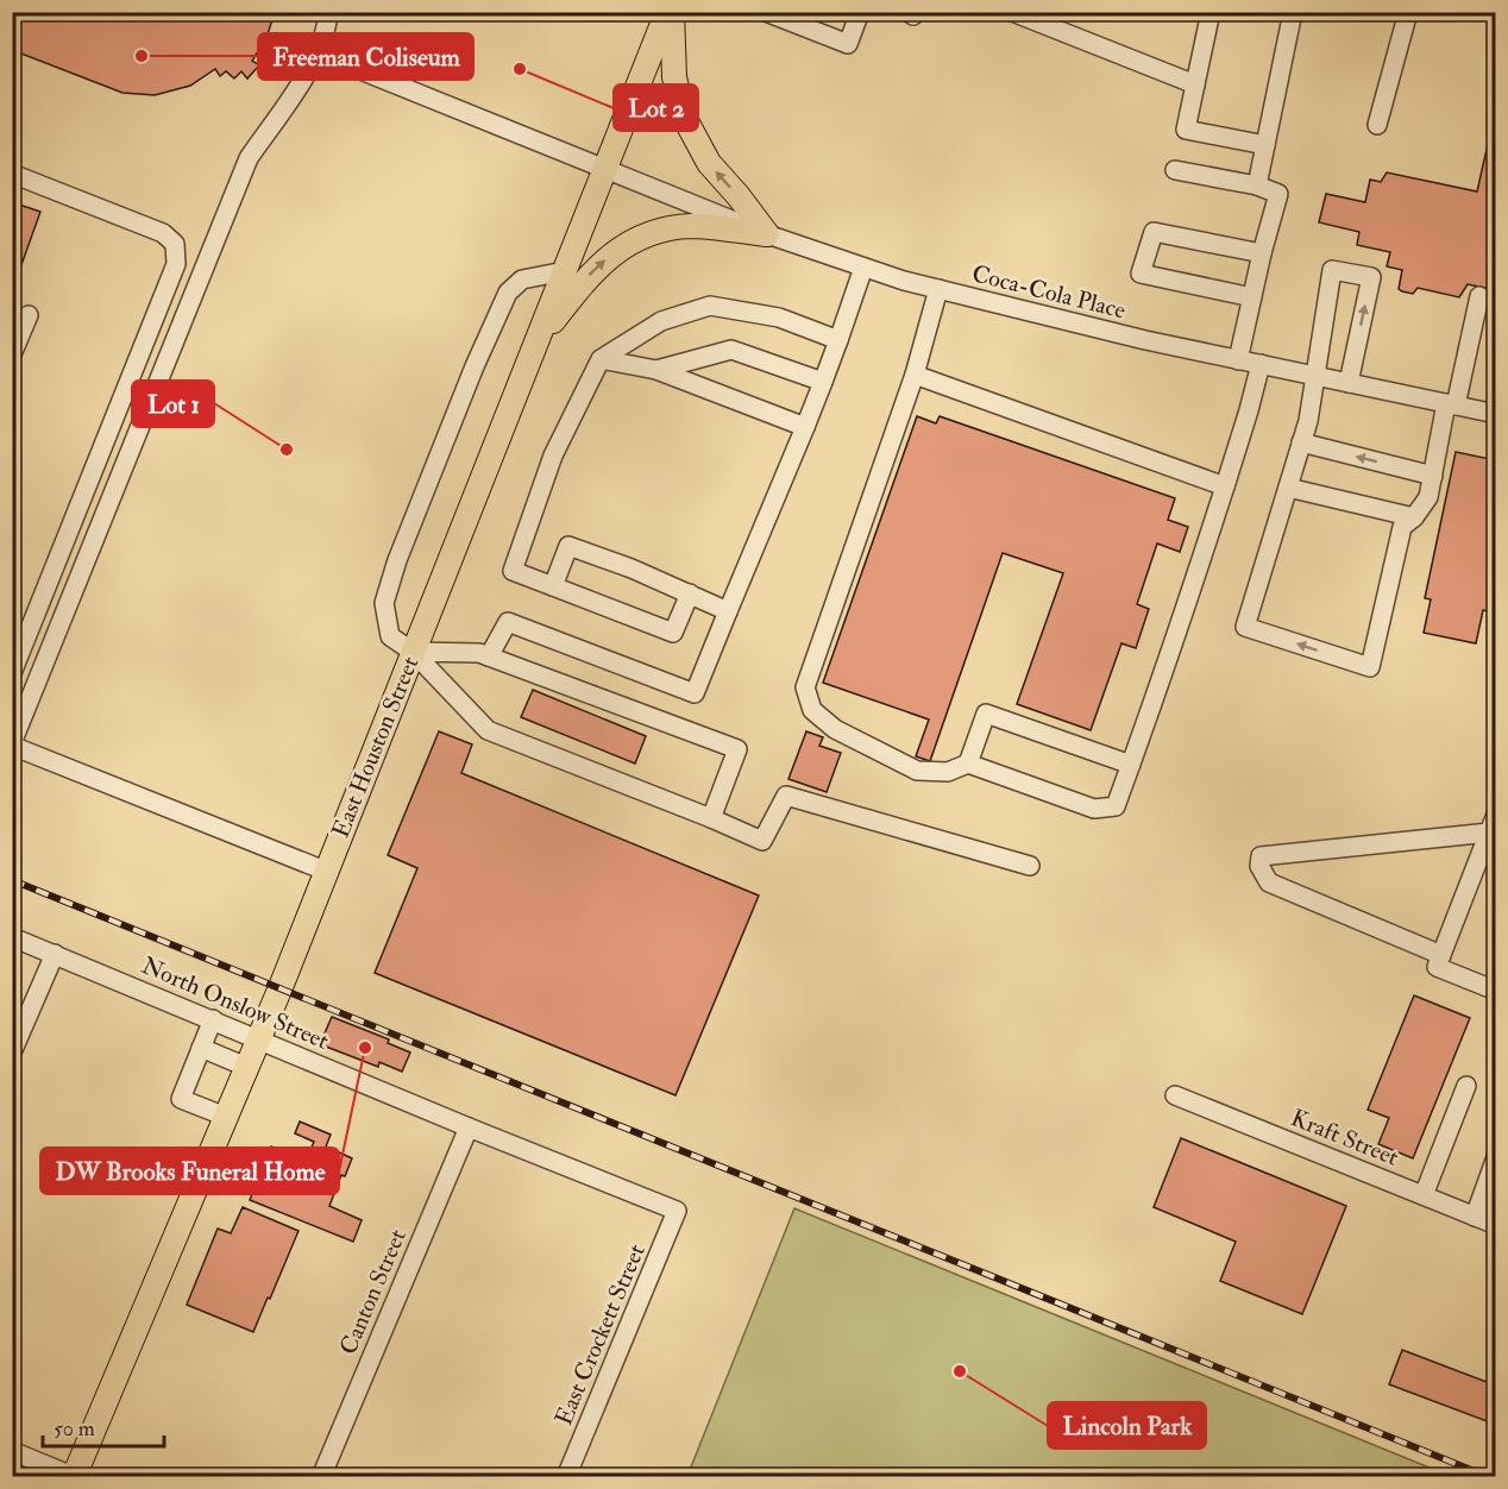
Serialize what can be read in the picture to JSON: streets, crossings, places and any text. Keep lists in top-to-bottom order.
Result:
{
  "streets": {
    "main road": ["East Houston Street"],
    "street": [
      "Coca-Cola Place",
      "North Onslow Street",
      "Kraft Street",
      "Canton Street",
      "East Crockett Street"
    ]
  },
  "crossings": [
    ["Coca-Cola Place", "East Houston Street"],
    ["East Houston Street", "North Onslow Street"],
    ["North Onslow Street", "Canton Street"],
    ["North Onslow Street", "East Crockett Street"]
  ],
  "places": [
    "Freeman Coliseum",
    "Lot 2",
    "Lot 1",
    "DW Brooks Funeral Home",
    "Lincoln Park"
  ],
  "scale_bar": "50 m"
}
